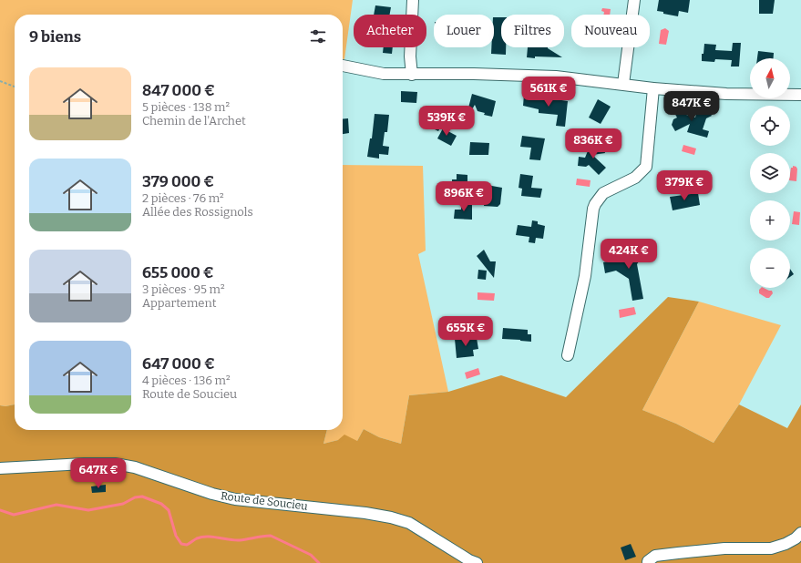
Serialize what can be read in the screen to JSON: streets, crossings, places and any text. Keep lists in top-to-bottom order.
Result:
{
  "streets": {
    "street": ["Route de Soucieu"]
  },
  "north": "top",
  "page": {
    "chip": [
      "Acheter",
      "Louer",
      "Filtres",
      "Nouveau"
    ],
    "heading": "9 biens",
    "map_buttons": ["+", "−"],
    "list": [
      {
        "name": "847 000 €",
        "note": "5 pièces · 138 m² · Chemin de l'Archet"
      },
      {
        "name": "379 000 €",
        "note": "2 pièces · 76 m² · Allée des Rossignols"
      },
      {
        "name": "655 000 €",
        "note": "3 pièces · 95 m² · Appartement"
      },
      {
        "name": "647 000 €",
        "note": "4 pièces · 136 m² · Route de Soucieu"
      }
    ],
    "price": [
      "561K €",
      "847K €",
      "539K €",
      "836K €",
      "379K €",
      "896K €",
      "424K €",
      "655K €",
      "647K €"
    ]
  }
}
